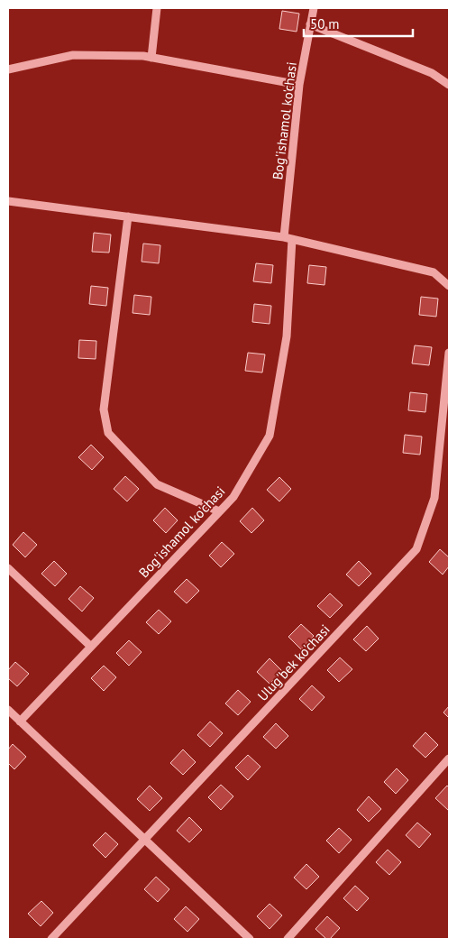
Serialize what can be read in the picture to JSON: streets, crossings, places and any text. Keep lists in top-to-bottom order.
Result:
{
  "streets": {
    "street": ["Bog'ishamol ko'chasi", "Ulug'bek ko'chasi"]
  },
  "scale_bar": "50 m"
}
